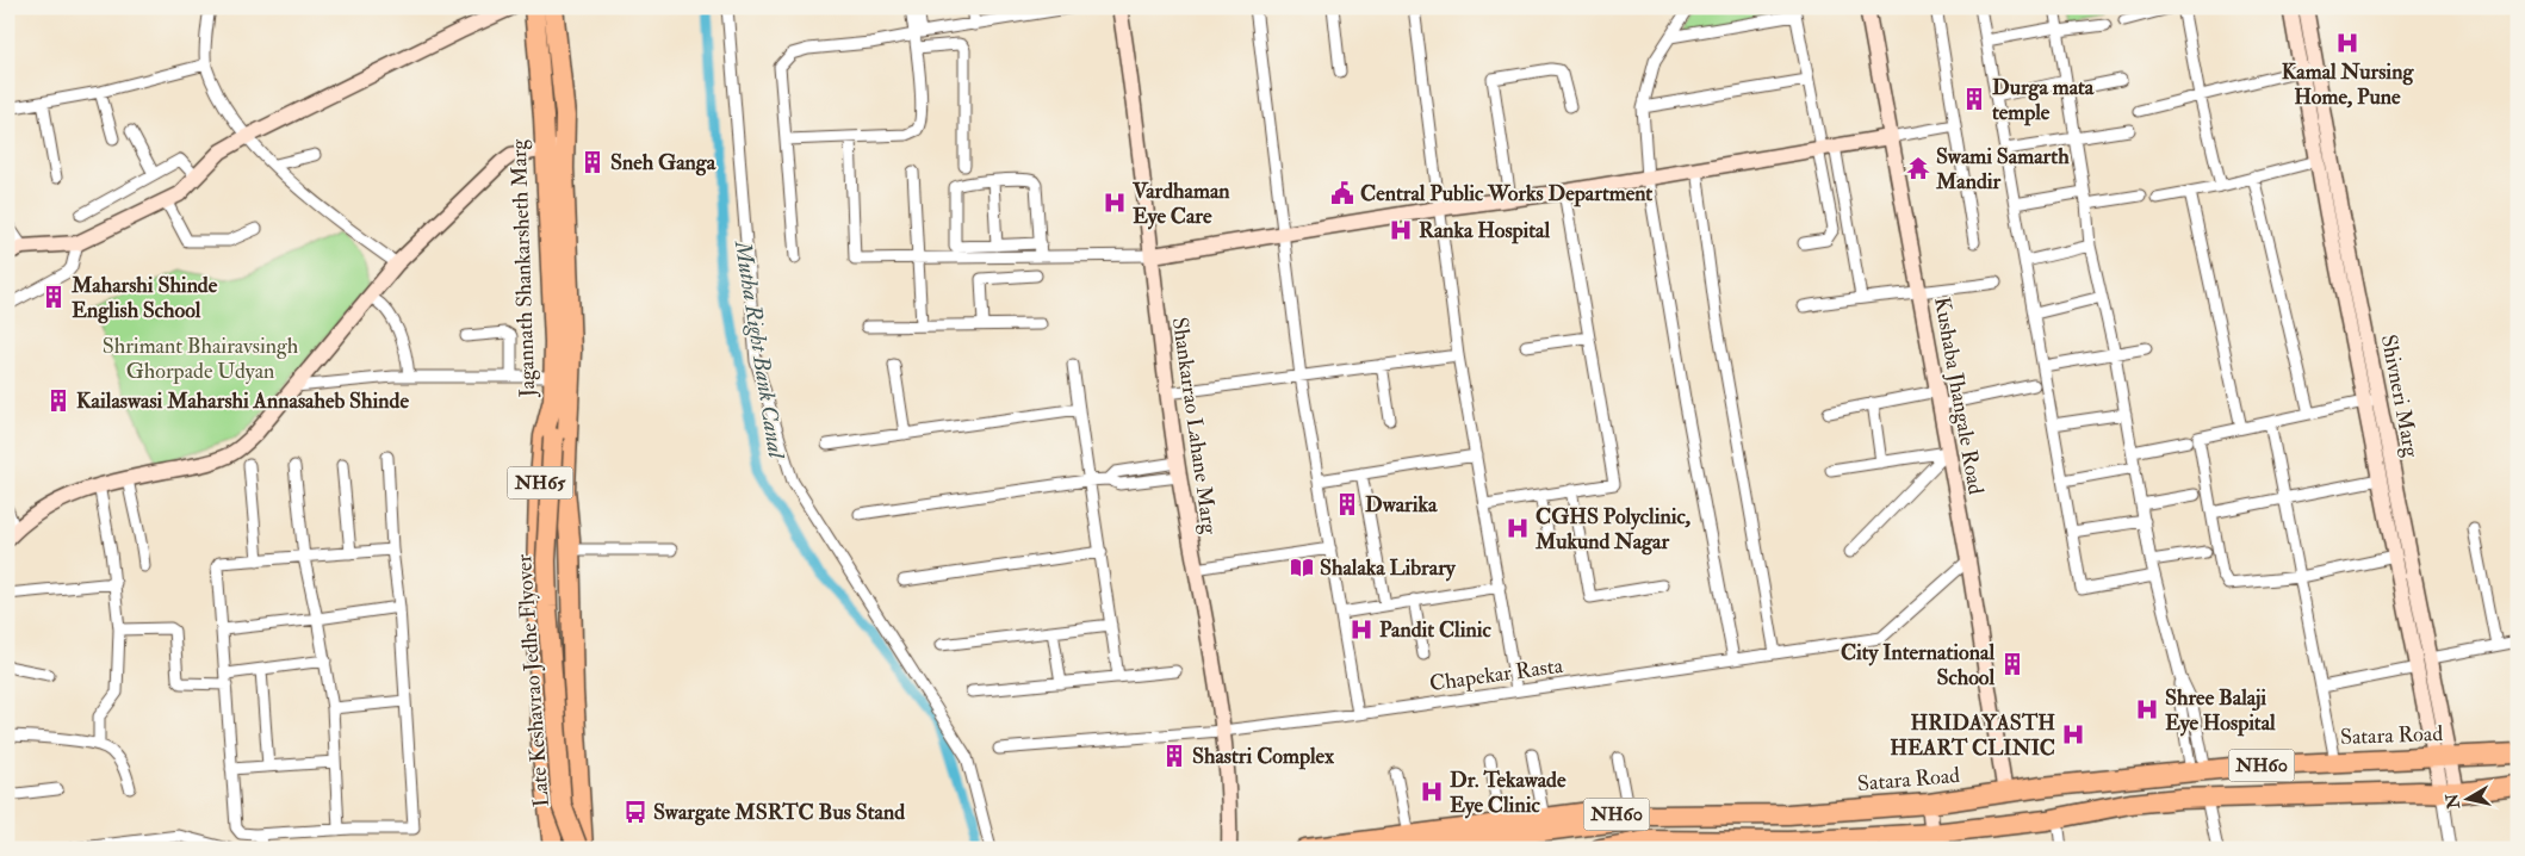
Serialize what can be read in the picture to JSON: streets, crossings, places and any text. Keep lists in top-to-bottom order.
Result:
{
  "streets": {
    "highway": [
      "Jagannath Shankarsheth Marg",
      "NH65",
      "Late Keshavrao Jedhe Flyover",
      "Satara Road",
      "NH60"
    ],
    "street": [
      "Kushaba Jhangale Road",
      "Shivneri Marg",
      "Shankarrao Lahane Marg",
      "Chapekar Rasta"
    ]
  },
  "crossings": [
    ["Jagannath Shankarsheth Marg", "Late Keshavrao Jedhe Flyover"],
    ["Kushaba Jhangale Road", "Chapekar Rasta"],
    ["Kushaba Jhangale Road", "Satara Road"],
    ["Shivneri Marg", "Satara Road"],
    ["Shivneri Marg", "NH60"],
    ["Shankarrao Lahane Marg", "Chapekar Rasta"]
  ],
  "water": ["Mutha Right Bank Canal"],
  "parks": ["Shrimant Bhairavsingh Ghorpade Udyan"],
  "places": {
    "hospital": [
      "Kamal Nursing Home, Pune",
      "Vardhaman Eye Care",
      "Ranka Hospital",
      "CGHS Polyclinic, Mukund Nagar",
      "Pandit Clinic",
      "Shree Balaji Eye Hospital",
      "HRIDAYASTH HEART CLINIC",
      "Dr. Tekawade Eye Clinic"
    ],
    "building": [
      "Durga mata temple",
      "Sneh Ganga",
      "Maharshi Shinde English School",
      "Kailaswasi Maharshi Annasaheb Shinde",
      "Dwarika",
      "City International School",
      "Shastri Complex"
    ],
    "temple": ["Swami Samarth Mandir"],
    "public building": ["Central Public Works Department"],
    "library": ["Shalaka Library"],
    "bus stop": ["Swargate MSRTC Bus Stand"]
  },
  "north": "left"
}
